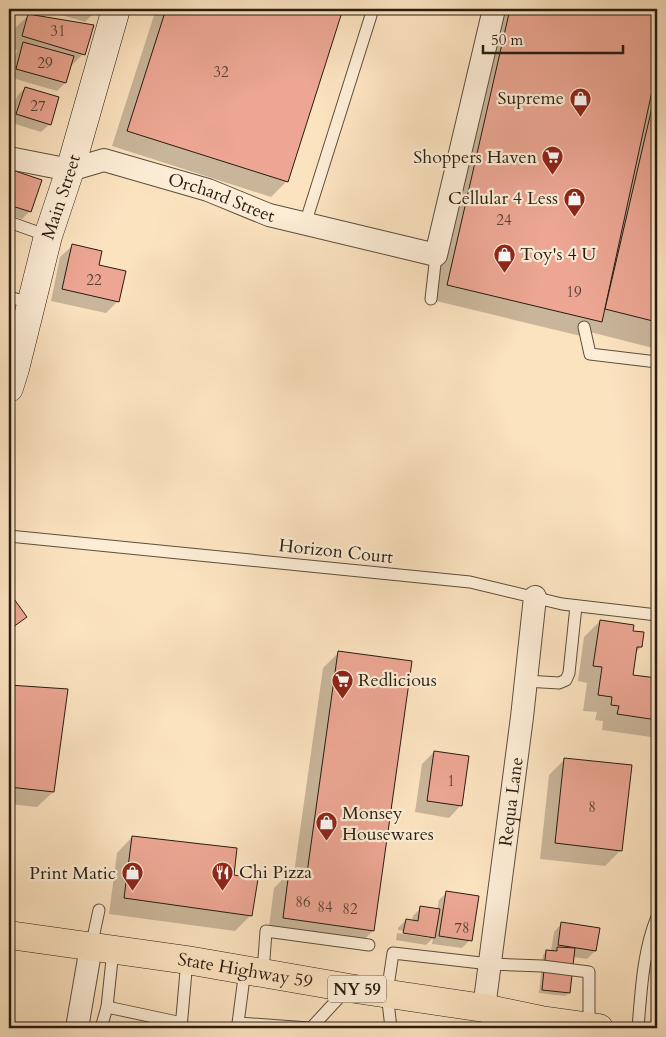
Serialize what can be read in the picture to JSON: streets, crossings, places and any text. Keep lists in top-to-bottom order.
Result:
{
  "streets": {
    "main road": ["Main Street", "State Highway 59", "NY 59"],
    "street": ["Orchard Street", "Requa Lane"],
    "lane": ["Horizon Court"]
  },
  "crossings": [
    ["Orchard Street", "Main Street"],
    ["Horizon Court", "Requa Lane"],
    ["Requa Lane", "State Highway 59"]
  ],
  "places": {
    "shop": [
      "Supreme",
      "Cellular 4 Less",
      "Toy's 4 U",
      "Monsey Housewares",
      "Print Matic"
    ],
    "supermarket": ["Shoppers Haven", "Redlicious"],
    "restaurant": ["Chi Pizza"]
  },
  "house_numbers": [
    "31",
    "29",
    "32",
    "27",
    "24",
    "22",
    "19",
    "1",
    "8",
    "86",
    "84",
    "82",
    "78"
  ],
  "scale_bar": "50 m"
}
